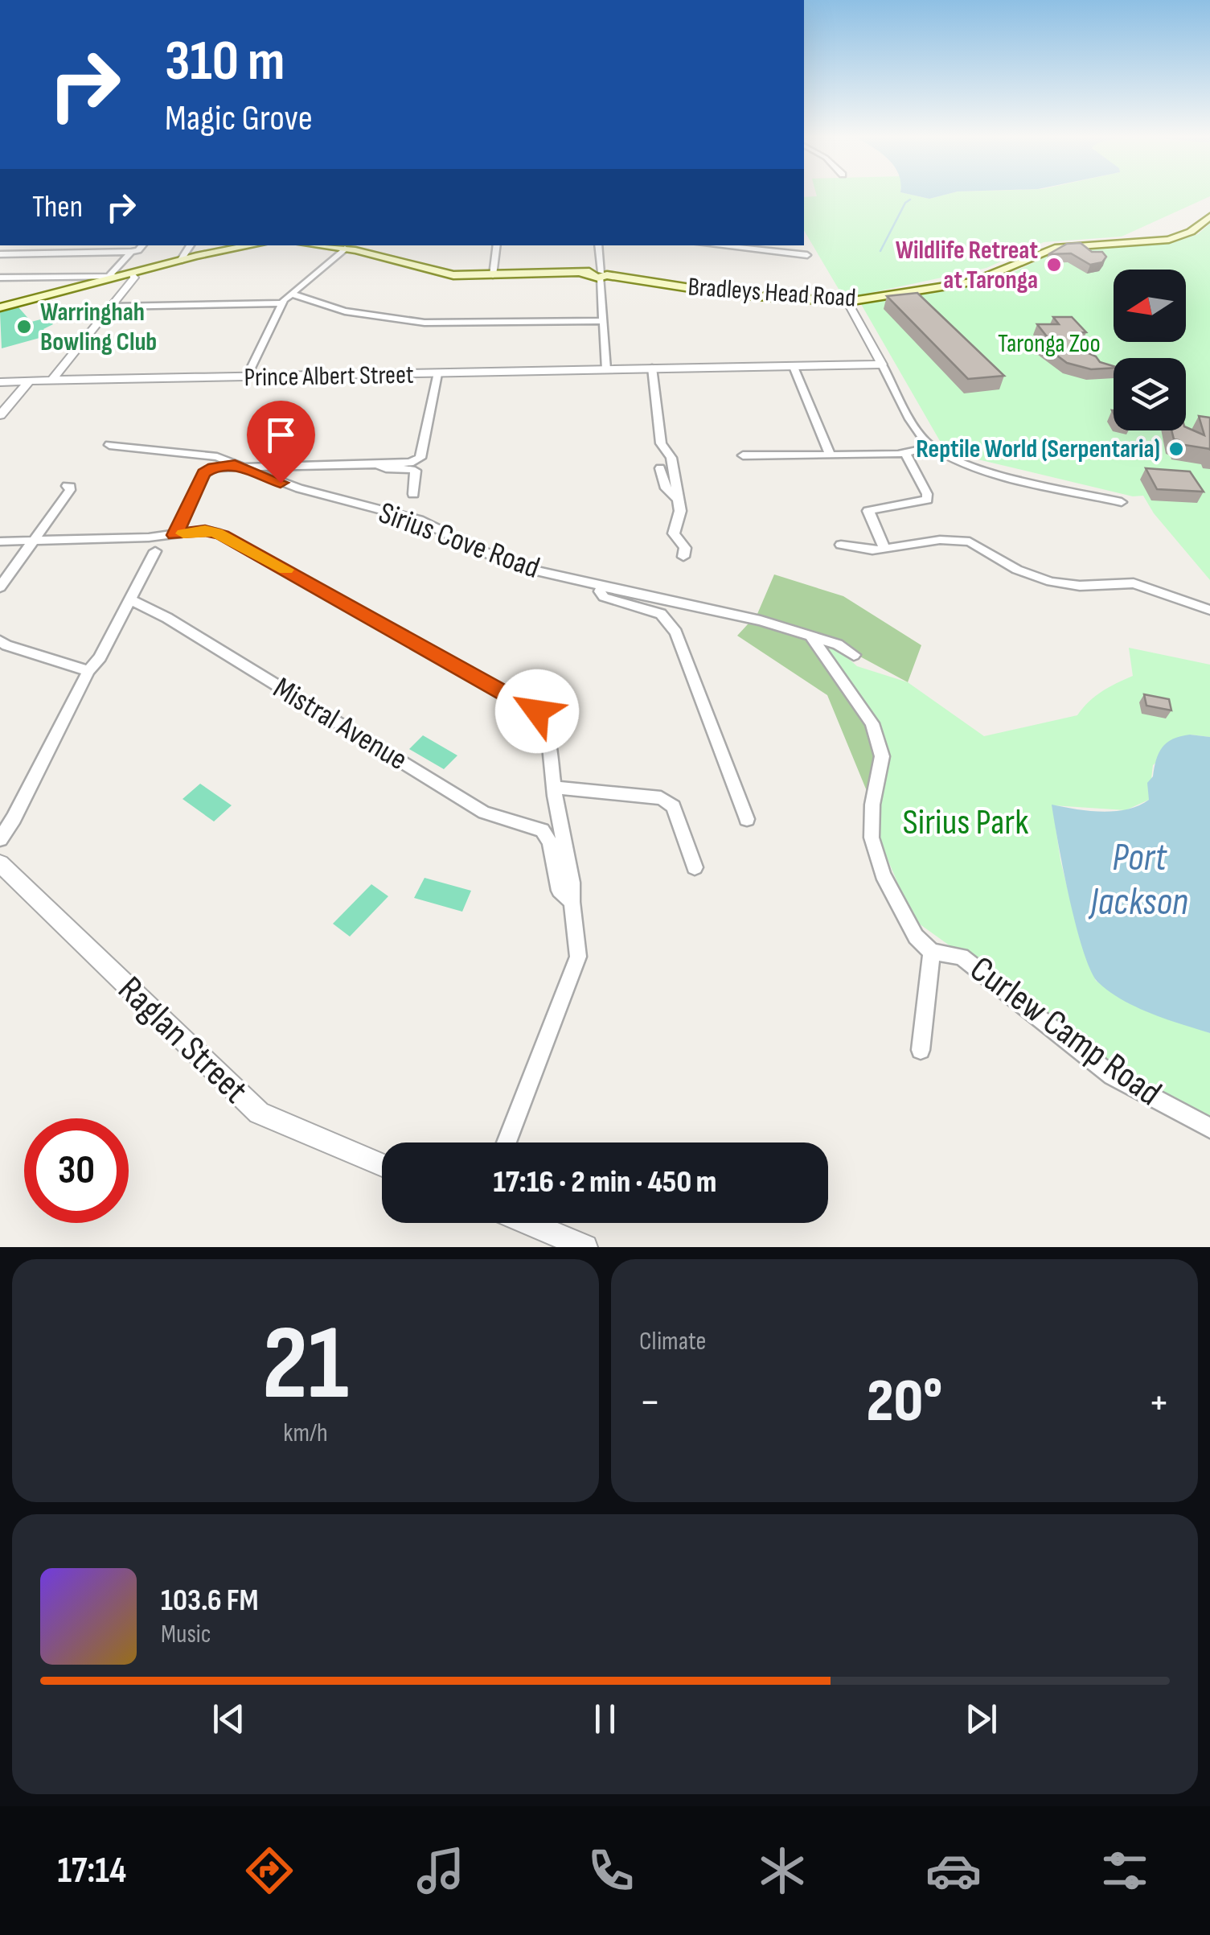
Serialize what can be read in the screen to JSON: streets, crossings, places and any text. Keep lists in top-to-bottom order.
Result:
{
  "streets": {
    "main road": ["Bradleys Head Road"],
    "street": [
      "Prince Albert Street",
      "Sirius Cove Road",
      "Mistral Avenue",
      "Curlew Camp Road",
      "Raglan Street"
    ]
  },
  "crossings": [
    ["Sirius Cove Road", "Curlew Camp Road"]
  ],
  "water": ["Port Jackson"],
  "parks": ["Taronga Zoo", "Sirius Park"],
  "places": ["Wildlife Retreat at Taronga", "Warringhah Bowling Club", "Reptile World (Serpentaria)"],
  "north": "left",
  "page": {
    "turn": ["310 m", "Magic Grove"],
    "then": "Then",
    "limit": "30",
    "trip": "17:16 · 2 min · 450 m",
    "tile": [
      ["21", "km/h"],
      "Climate"
    ],
    "heat": ["−", "20°", "+"],
    "song": ["103.6 FM", "Music"],
    "tabs": "17:14"
  }
}
